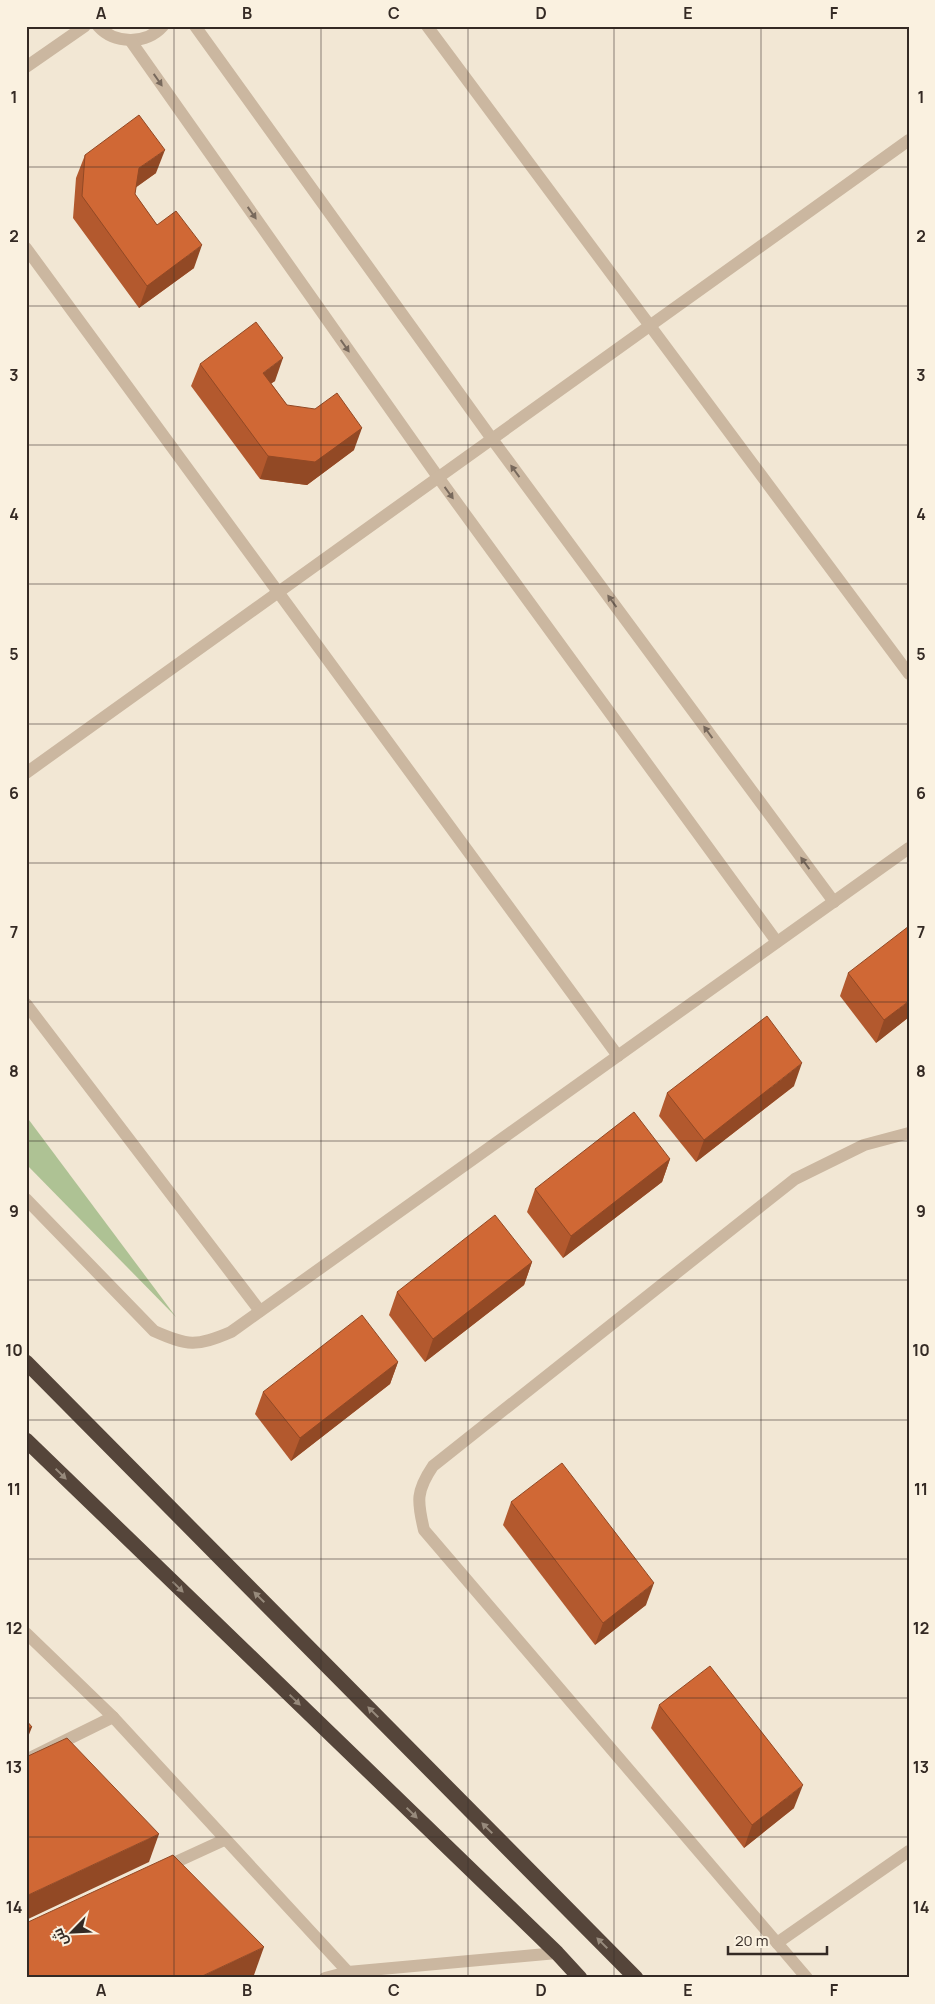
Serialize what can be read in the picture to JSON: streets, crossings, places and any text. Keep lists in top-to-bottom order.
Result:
{
  "scale_bar": "20 m",
  "north": "bottom left",
  "grid": {
    "columns": [
      "A",
      "B",
      "C",
      "D",
      "E",
      "F"
    ],
    "rows": [
      "1",
      "2",
      "3",
      "4",
      "5",
      "6",
      "7",
      "8",
      "9",
      "10",
      "11",
      "12",
      "13",
      "14"
    ]
  }
}
